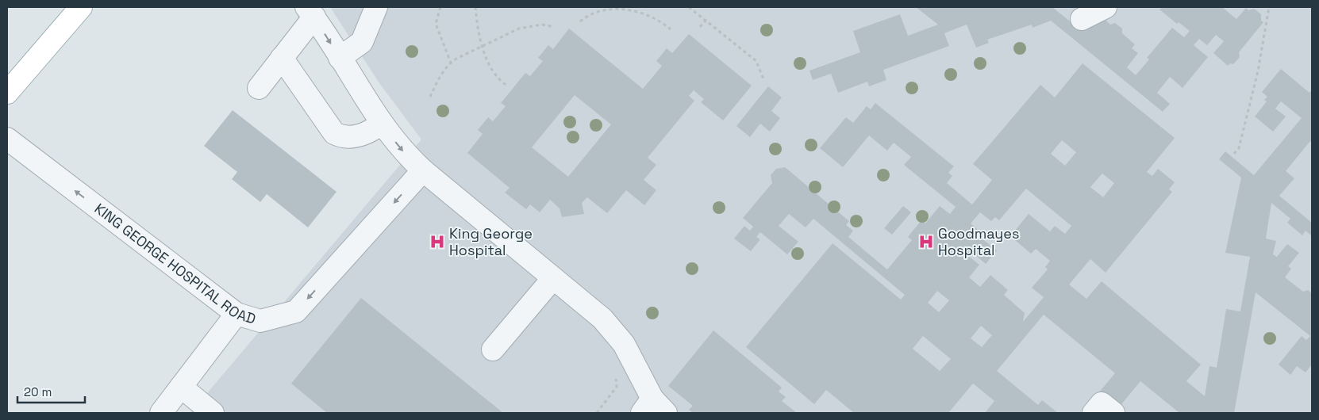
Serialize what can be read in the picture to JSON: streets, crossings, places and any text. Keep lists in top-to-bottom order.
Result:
{
  "streets": {
    "street": ["KING GEORGE HOSPITAL ROAD"]
  },
  "places": {
    "hospital": ["King George Hospital", "Goodmayes Hospital"]
  },
  "scale_bar": "20 m"
}
